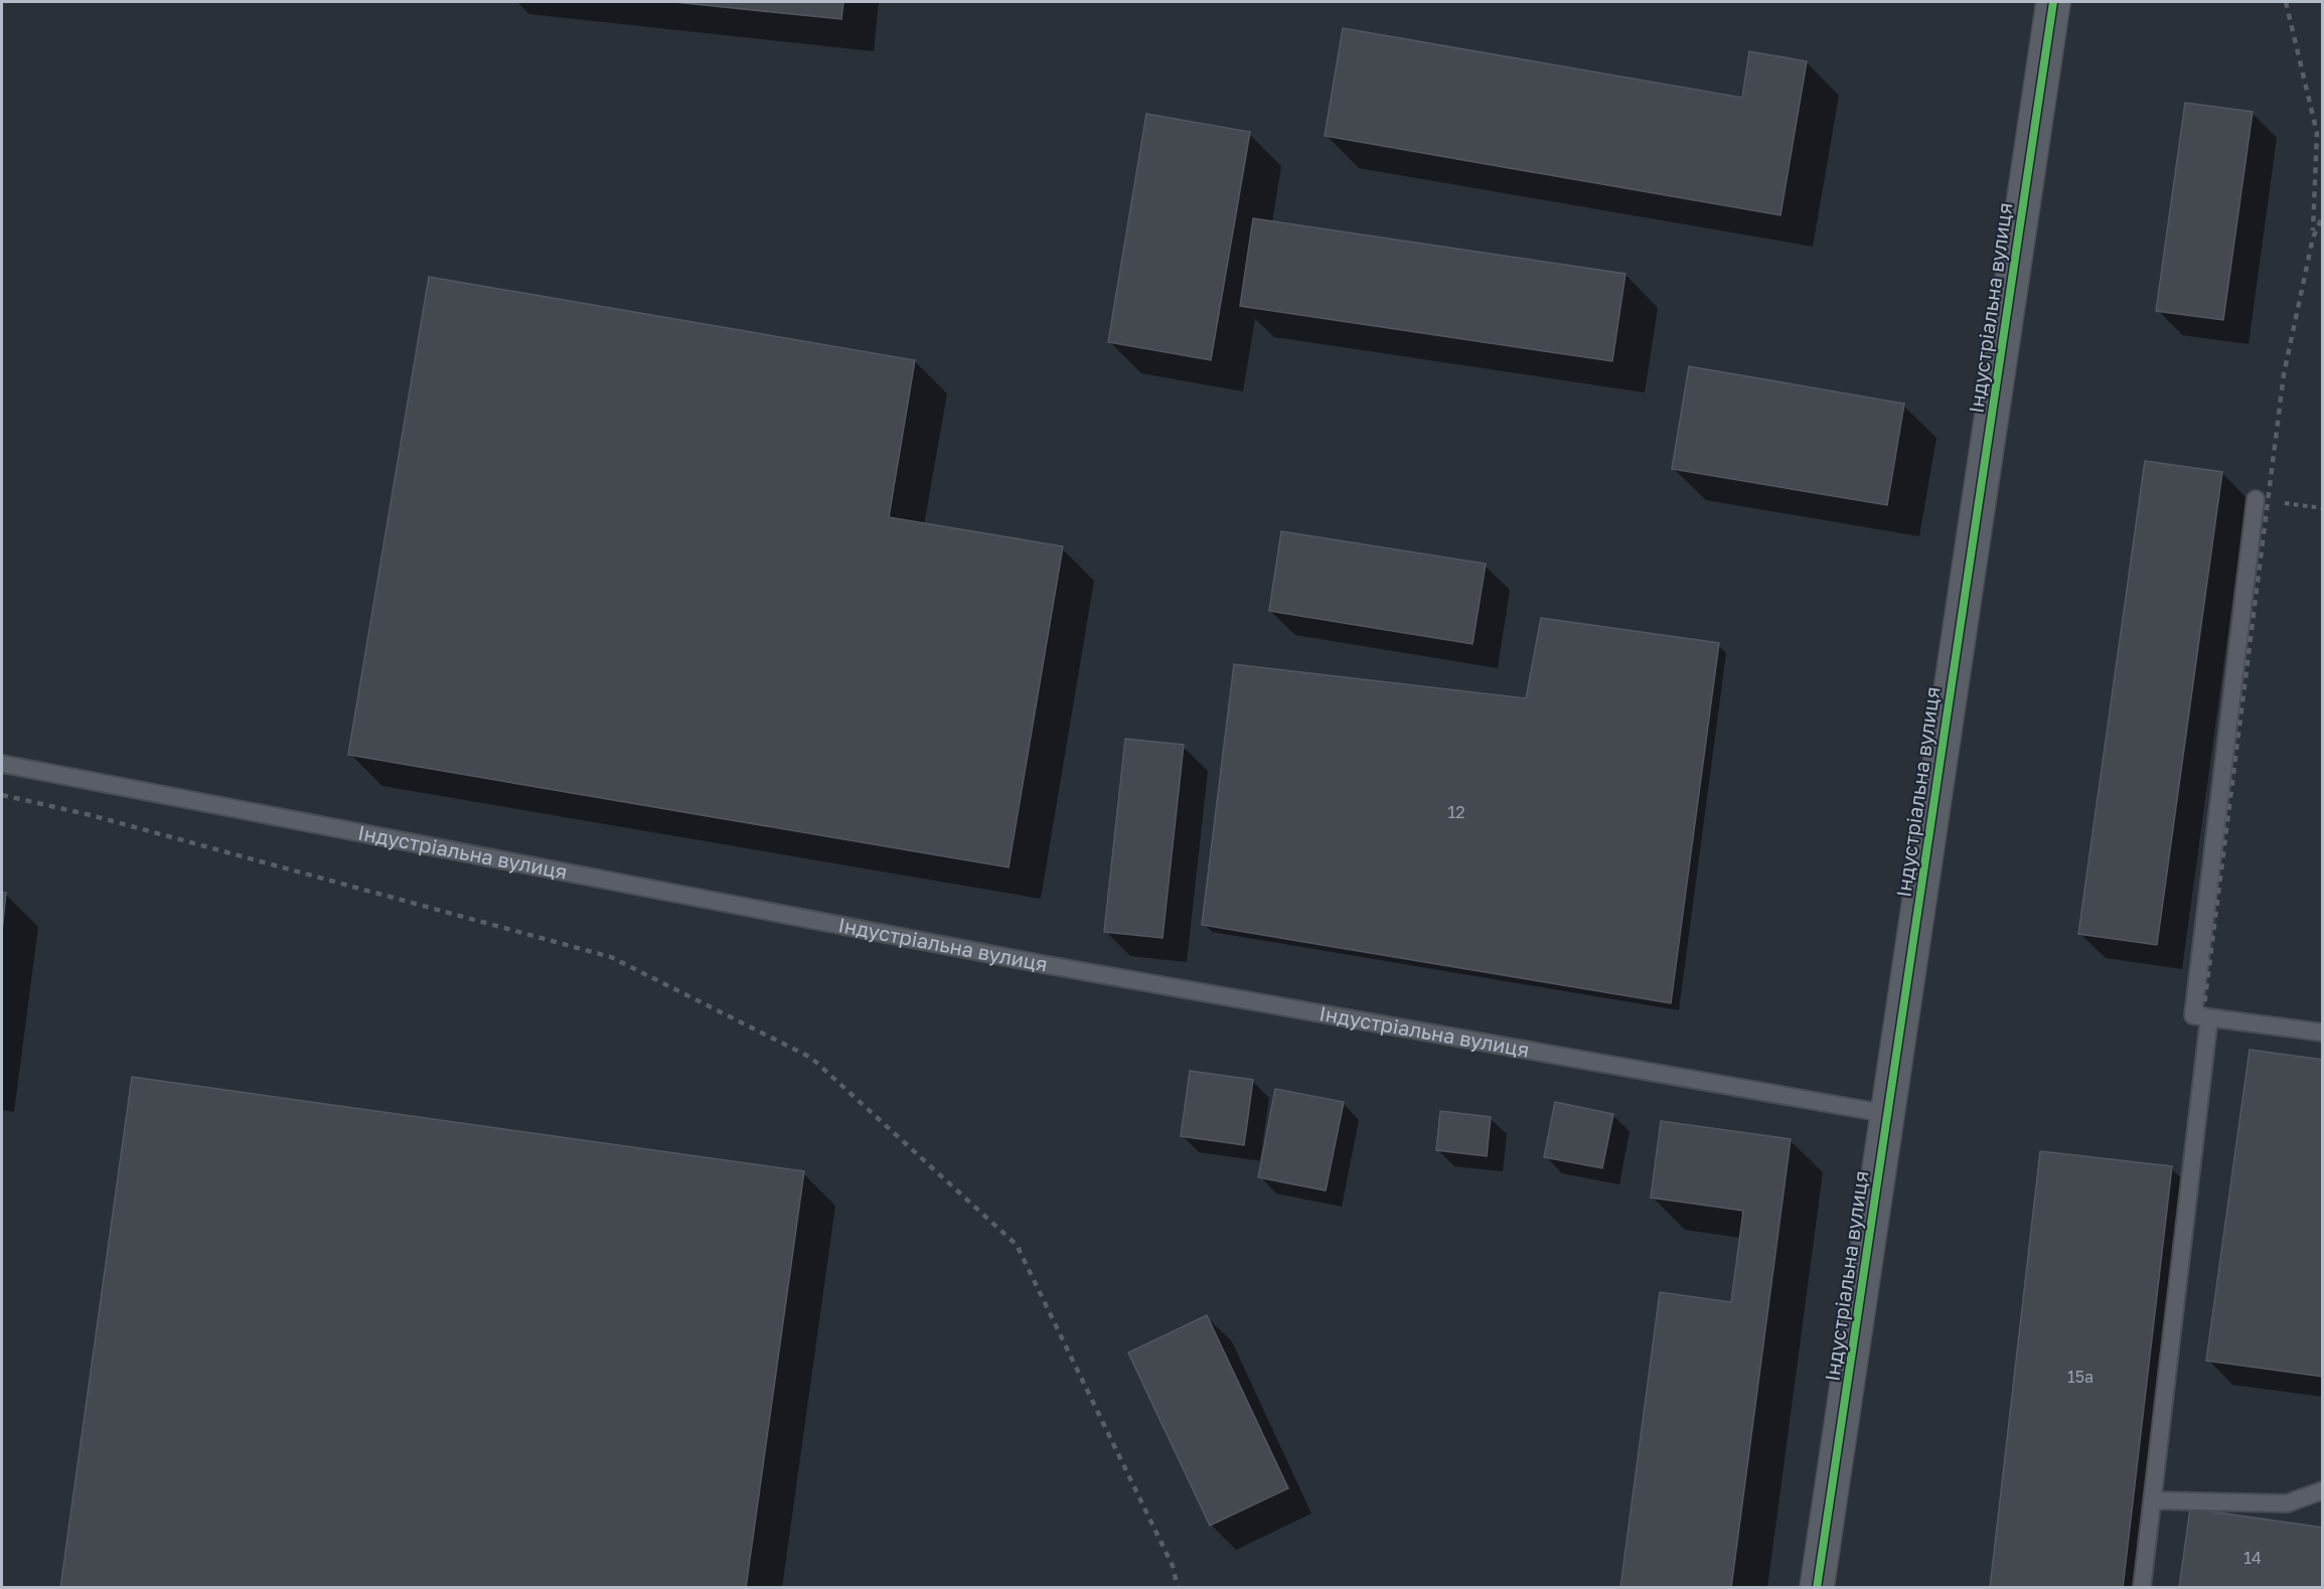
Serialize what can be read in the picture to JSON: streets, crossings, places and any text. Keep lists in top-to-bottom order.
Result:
{
  "streets": {
    "street": ["Індустріальна вулиця"]
  },
  "house_numbers": ["12", "15а", "14"]
}
